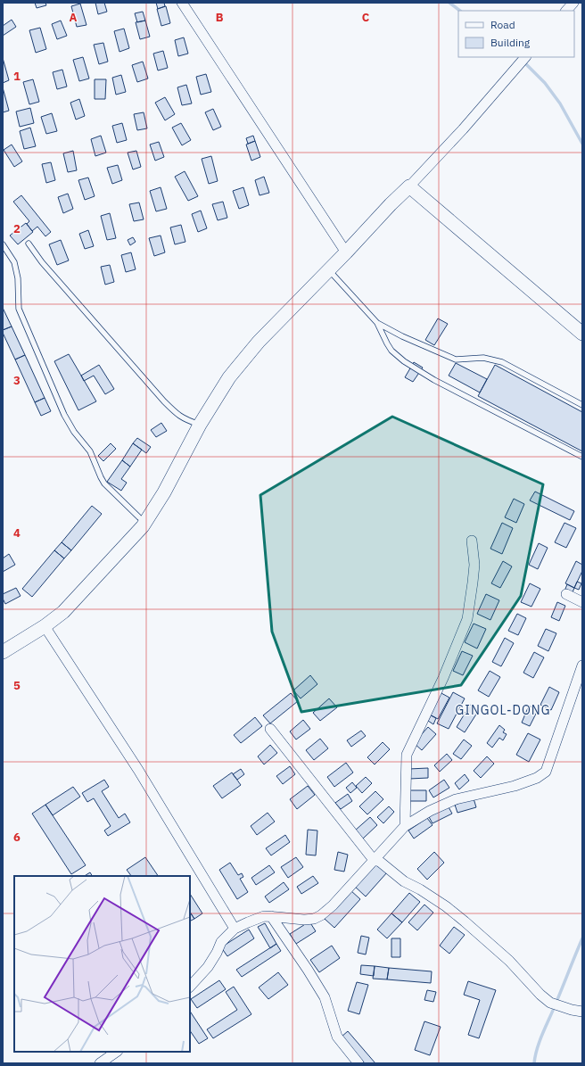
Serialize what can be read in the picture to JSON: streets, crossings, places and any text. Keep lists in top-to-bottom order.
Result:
{
  "districts": ["GINGOL-DONG"],
  "legend": ["Road", "Building"],
  "grid": {
    "columns": ["A", "B", "C"],
    "rows": [
      "1",
      "2",
      "3",
      "4",
      "5",
      "6"
    ]
  }
}
